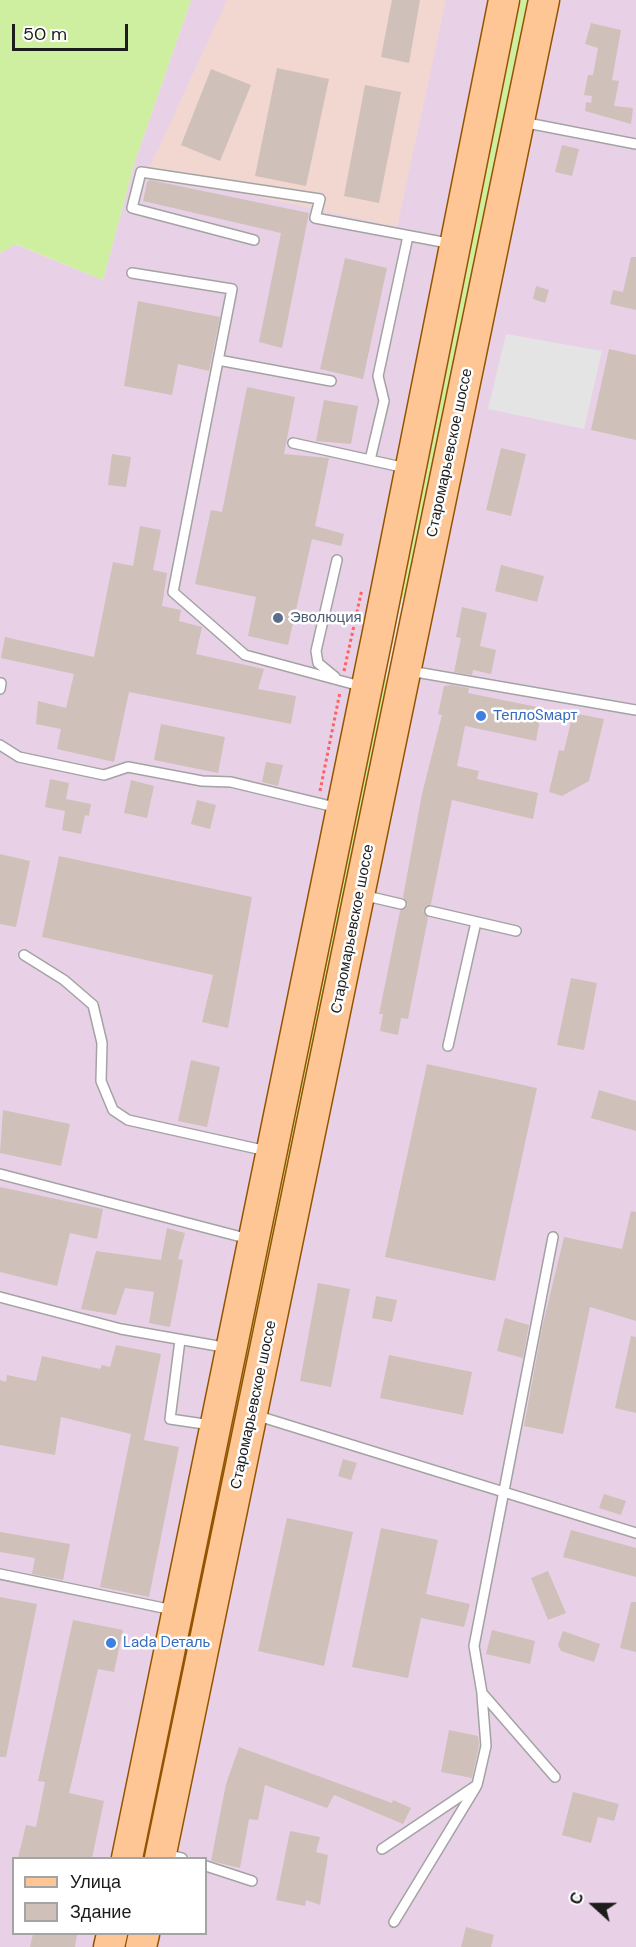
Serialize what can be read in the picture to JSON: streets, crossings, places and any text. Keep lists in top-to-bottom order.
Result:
{
  "streets": {
    "main road": ["Старомарьевское шоссе"]
  },
  "places": ["Эволюция", "ТеплоSмарт", "Lada Dеталь"],
  "legend": ["Улица", "Здание"],
  "scale_bar": "50 m",
  "north": "left"
}
